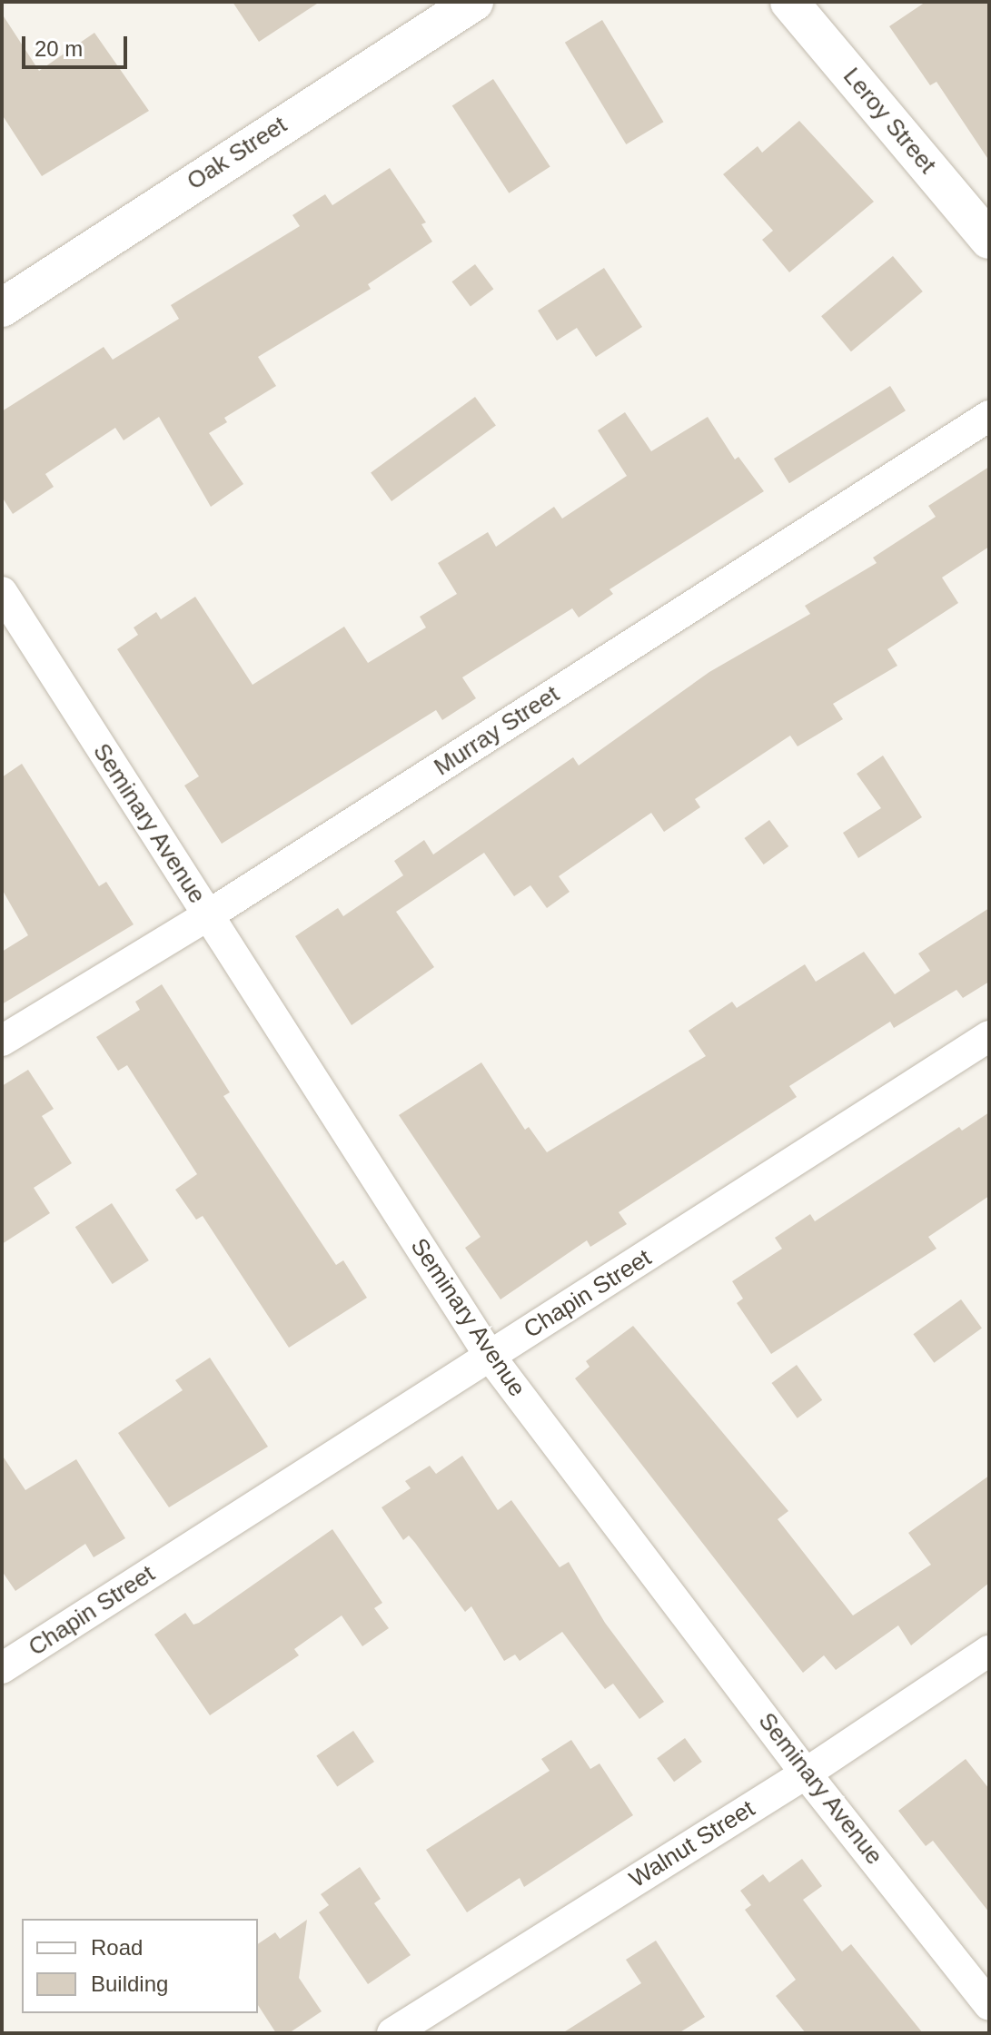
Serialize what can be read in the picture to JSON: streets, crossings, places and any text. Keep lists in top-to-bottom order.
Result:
{
  "streets": {
    "street": [
      "Leroy Street",
      "Oak Street",
      "Murray Street",
      "Seminary Avenue",
      "Chapin Street",
      "Walnut Street"
    ]
  },
  "crossings": [
    ["Murray Street", "Seminary Avenue"],
    ["Seminary Avenue", "Chapin Street"],
    ["Seminary Avenue", "Walnut Street"]
  ],
  "legend": ["Road", "Building"],
  "scale_bar": "20 m"
}
